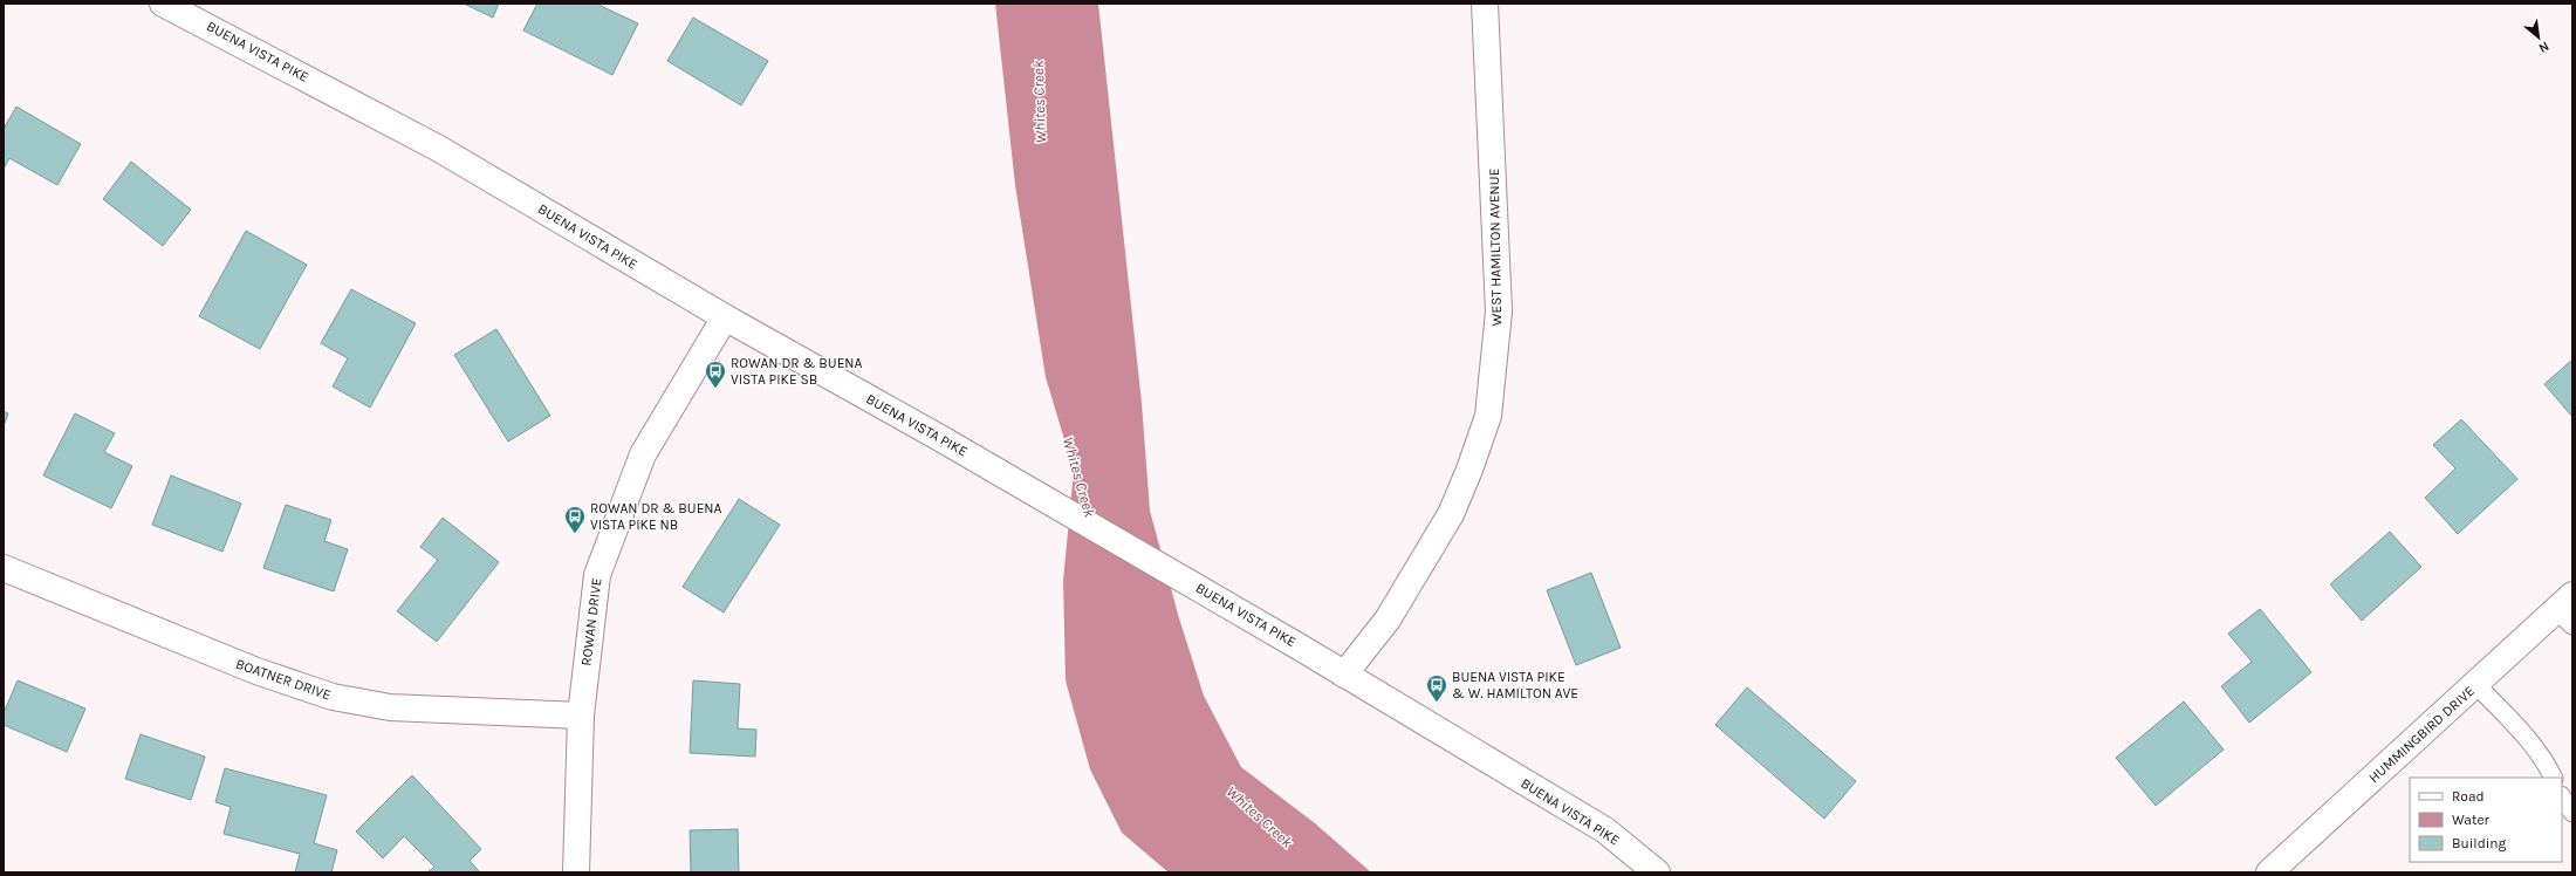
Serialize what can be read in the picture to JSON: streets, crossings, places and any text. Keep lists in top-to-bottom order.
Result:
{
  "streets": {
    "street": [
      "BUENA VISTA PIKE",
      "WEST HAMILTON AVENUE",
      "ROWAN DRIVE",
      "BOATNER DRIVE",
      "HUMMINGBIRD DRIVE"
    ]
  },
  "crossings": [
    ["BUENA VISTA PIKE", "WEST HAMILTON AVENUE"],
    ["BUENA VISTA PIKE", "ROWAN DRIVE"],
    ["ROWAN DRIVE", "BOATNER DRIVE"]
  ],
  "water": ["Whites Creek"],
  "places": {
    "bus stop": ["ROWAN DR & BUENA VISTA PIKE SB", "ROWAN DR & BUENA VISTA PIKE NB", "BUENA VISTA PIKE & W. HAMILTON AVE"]
  },
  "legend": ["Road", "Water", "Building"],
  "north": "bottom right"
}
